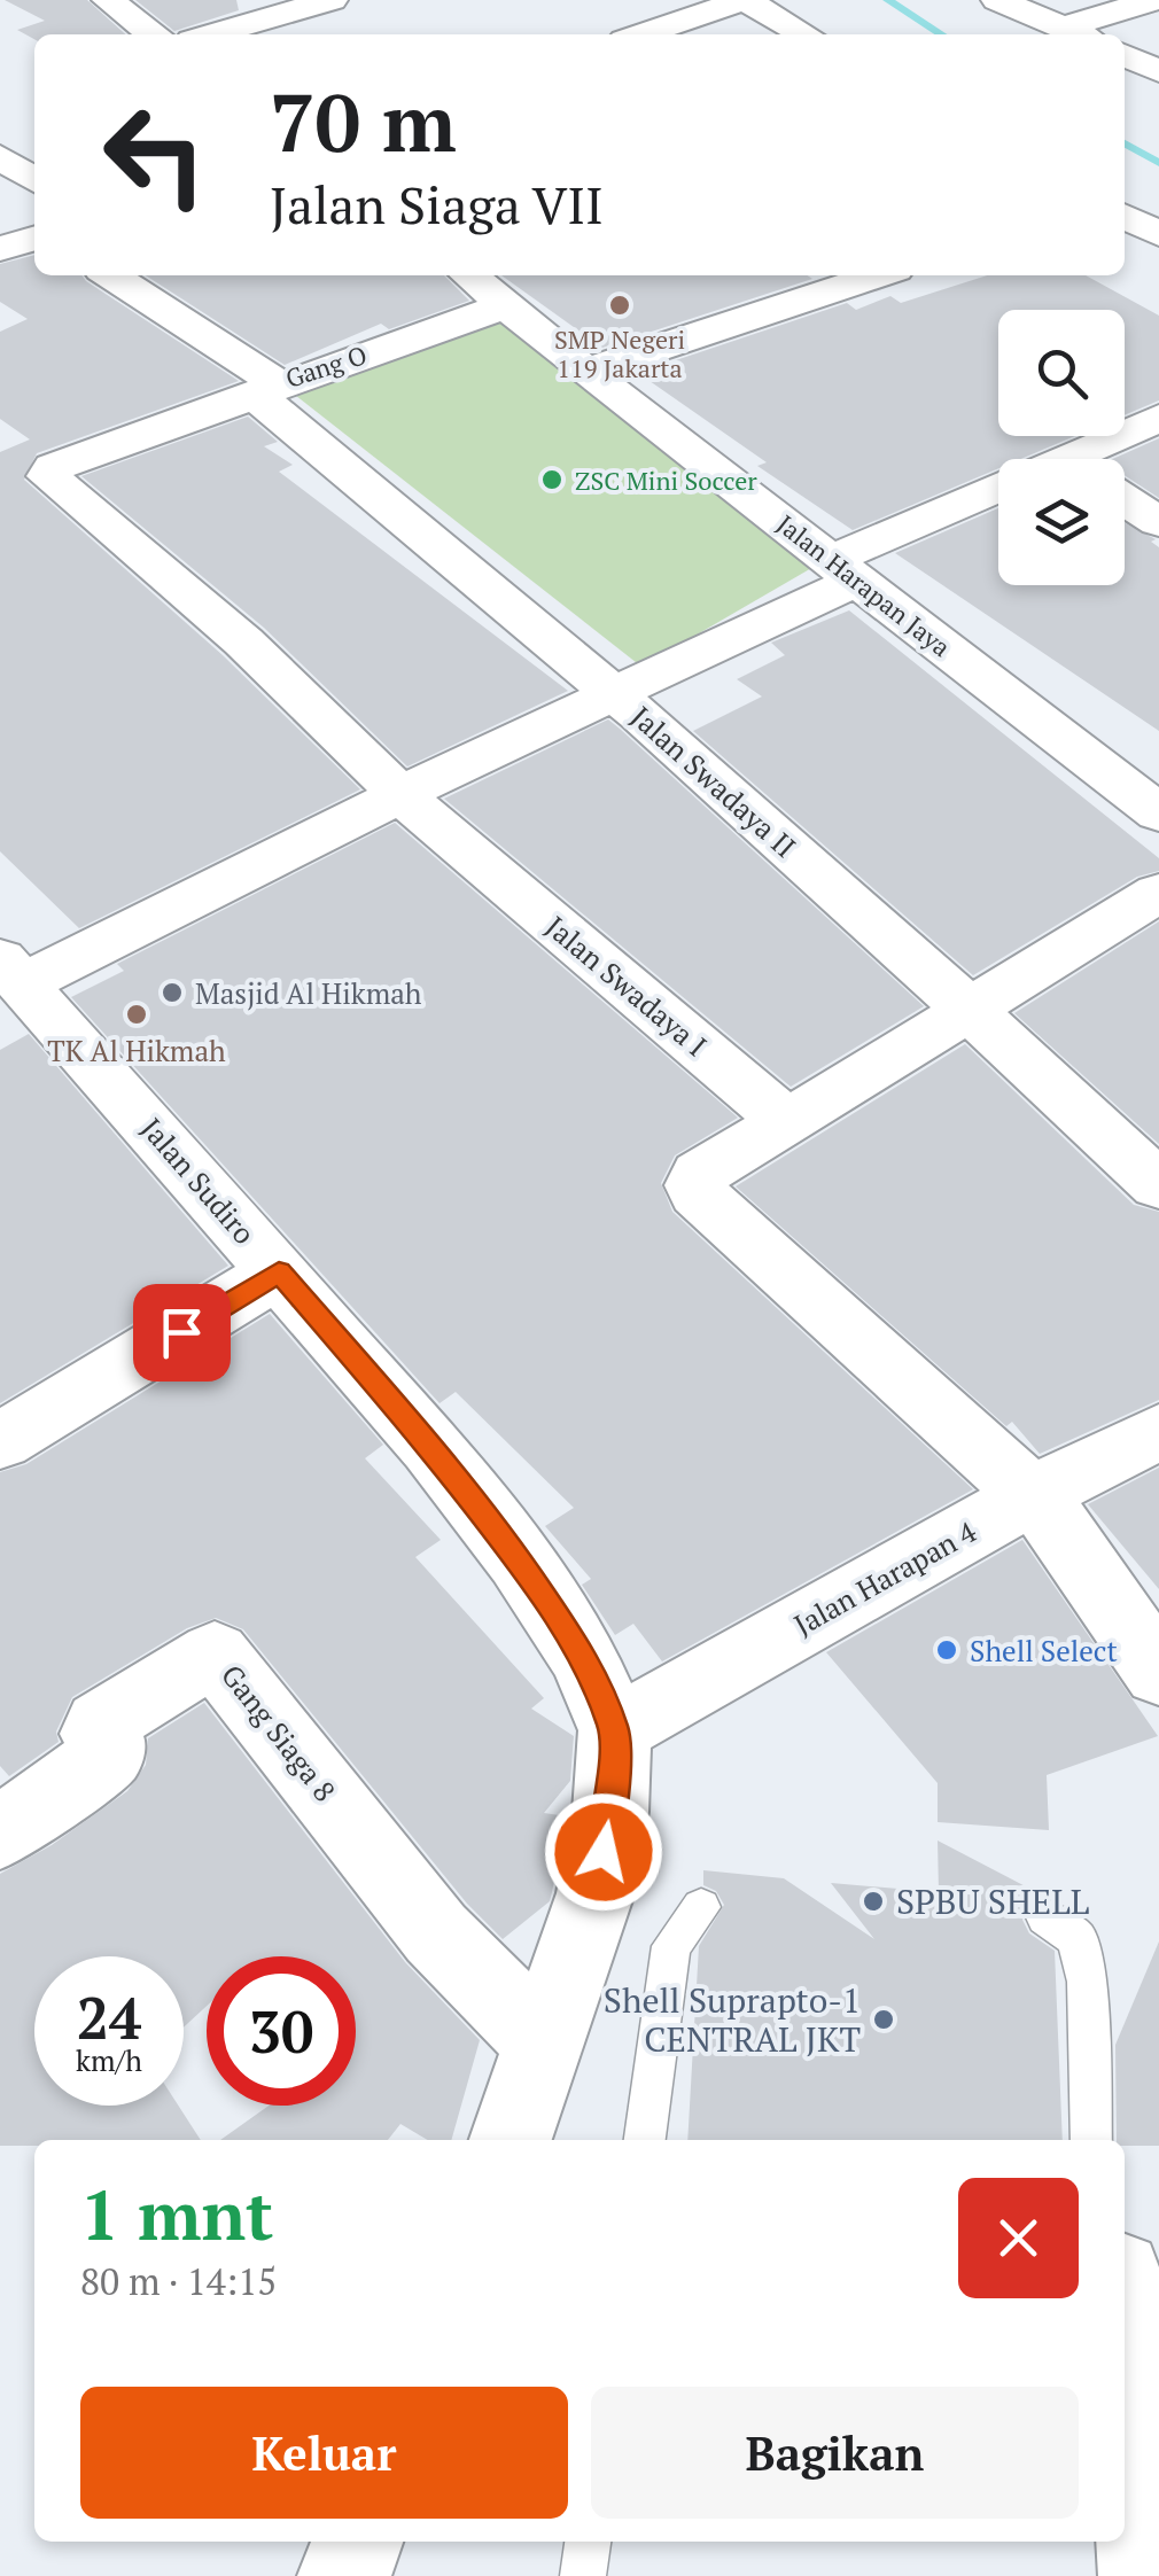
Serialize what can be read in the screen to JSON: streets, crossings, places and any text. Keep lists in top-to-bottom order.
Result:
{
  "streets": {
    "street": [
      "Gang O",
      "Jalan Harapan Jaya",
      "Jalan Swadaya II",
      "Jalan Swadaya I",
      "Jalan Sudiro",
      "Jalan Harapan 4",
      "Gang Siaga 8"
    ]
  },
  "crossings": [
    ["Gang O", "Jalan Harapan Jaya"],
    ["Gang O", "Jalan Swadaya II"],
    ["Gang O", "Jalan Swadaya I"],
    ["Jalan Swadaya II", "Jalan Swadaya I"],
    ["Jalan Sudiro", "Jalan Harapan 4"],
    ["Jalan Sudiro", "Gang Siaga 8"]
  ],
  "places": [
    "SMP Negeri 119 Jakarta",
    "ZSC Mini Soccer",
    "Masjid Al Hikmah",
    "TK Al Hikmah",
    "Shell Select",
    "SPBU SHELL",
    "Shell Suprapto-1 CENTRAL JKT"
  ],
  "page": {
    "turn": ["70 m", "Jalan Siaga VII"],
    "speed": "24 km/h",
    "limit": "30",
    "heading": ["1 mnt", "80 m · 14:15"],
    "buttons": ["Keluar", "Bagikan"]
  }
}
